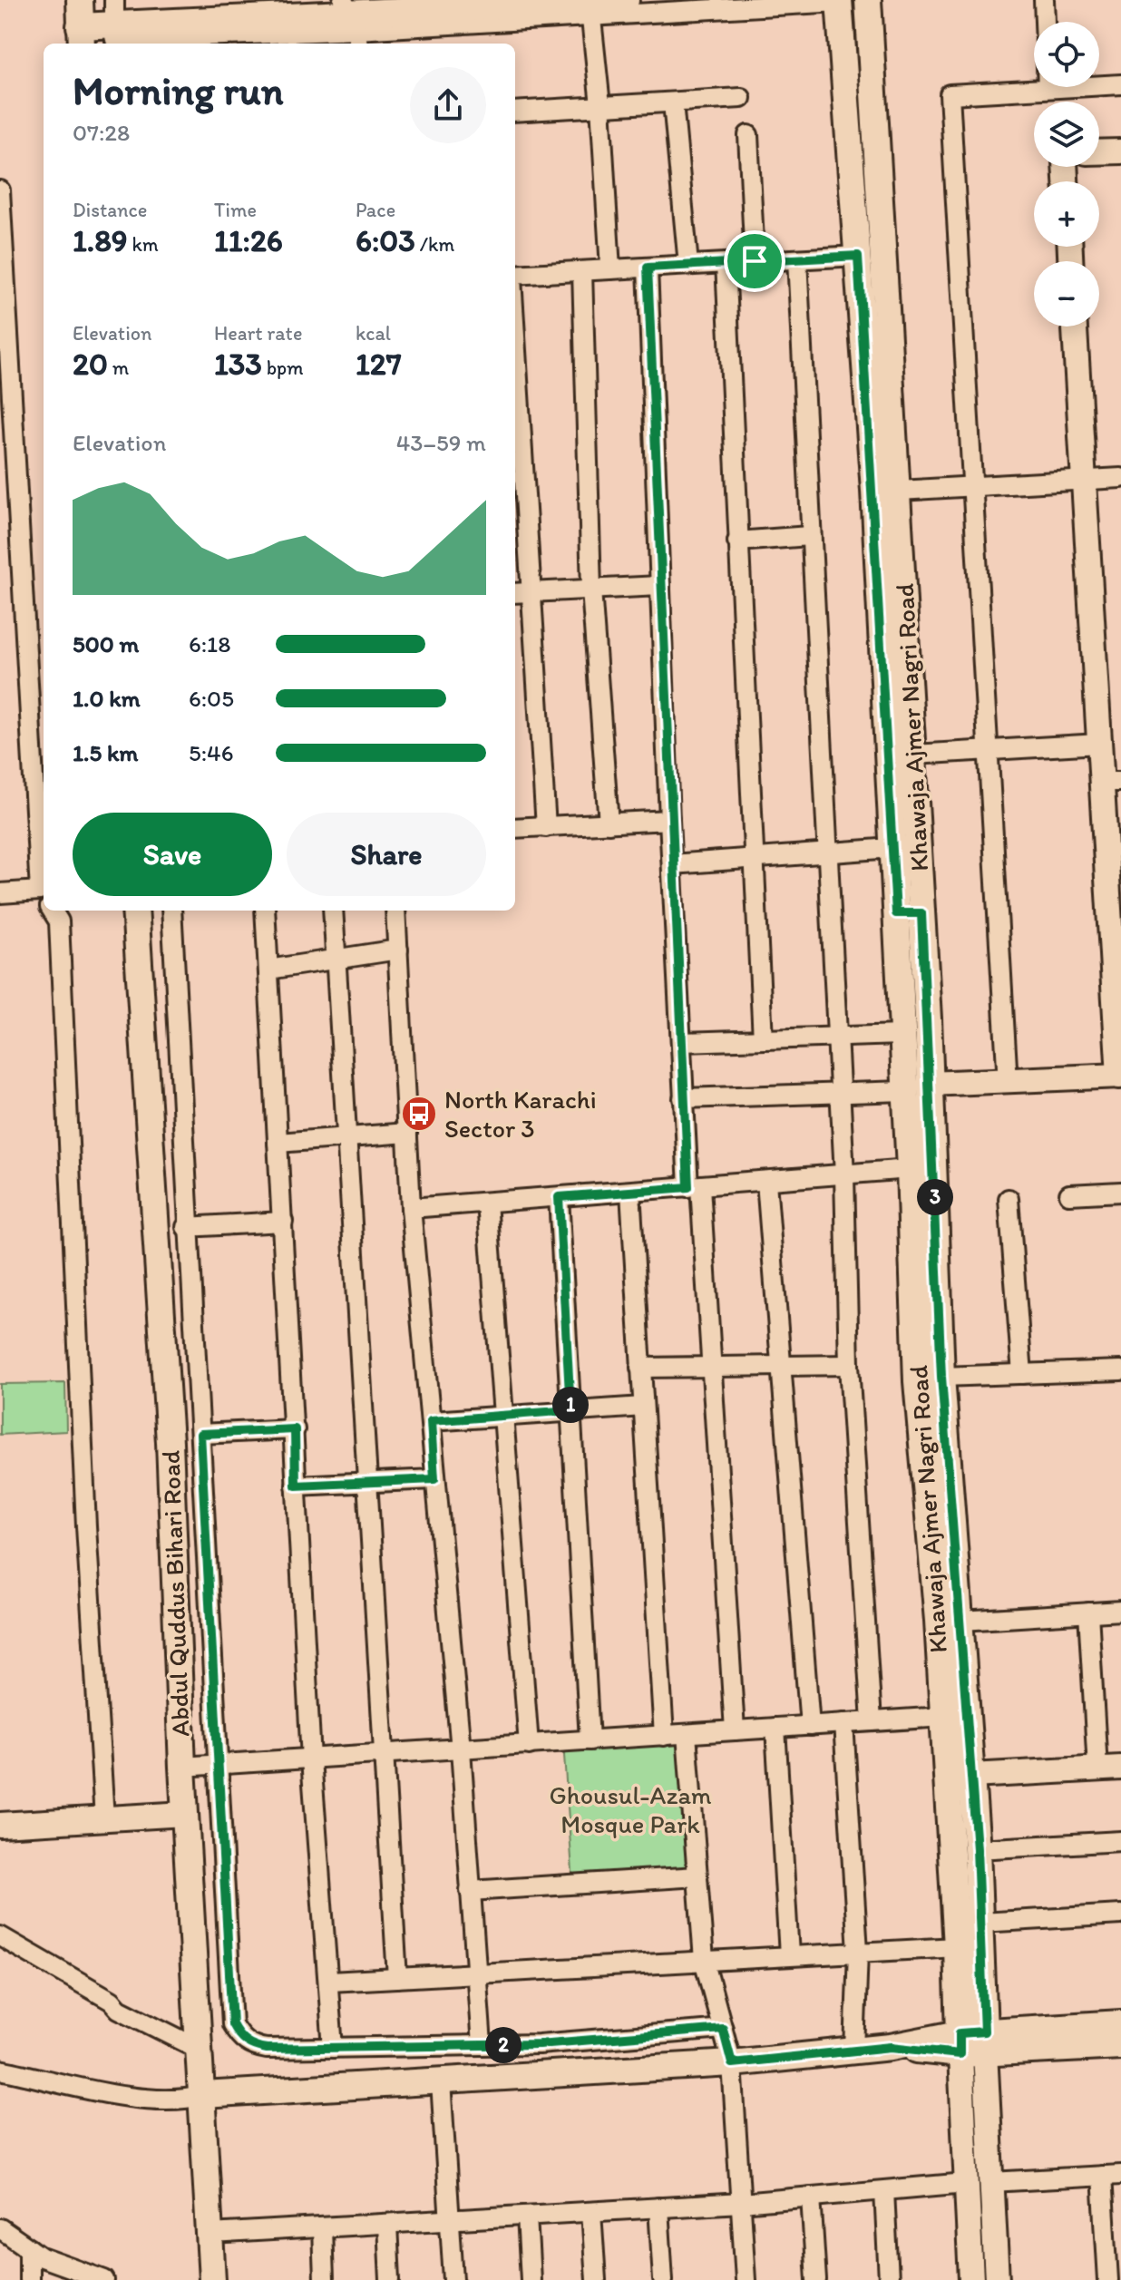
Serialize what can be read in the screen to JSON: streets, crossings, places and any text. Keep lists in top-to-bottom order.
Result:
{
  "streets": {
    "main road": ["Khawaja Ajmer Nagri Road", "Abdul Quddus Bihari Road"]
  },
  "parks": ["Ghousul-Azam Mosque Park"],
  "places": {
    "bus stop": ["North Karachi Sector 3"]
  },
  "page": {
    "map_buttons": ["+", "−"],
    "heading": ["Morning run", "07:28"],
    "stats": [
      ["Distance", "1.89 km"],
      ["Time", "11:26"],
      ["Pace", "6:03 /km"],
      ["Elevation", "20 m"],
      ["Heart rate", "133 bpm"],
      ["kcal", "127"]
    ],
    "chart": ["Elevation", "43–59 m"],
    "list": [
      {
        "name": "500 m",
        "note": "6:18"
      },
      {
        "name": "1.0 km",
        "note": "6:05"
      },
      {
        "name": "1.5 km",
        "note": "5:46"
      }
    ],
    "buttons": ["Save", "Share"],
    "pins": ["3", "1", "2"]
  }
}
